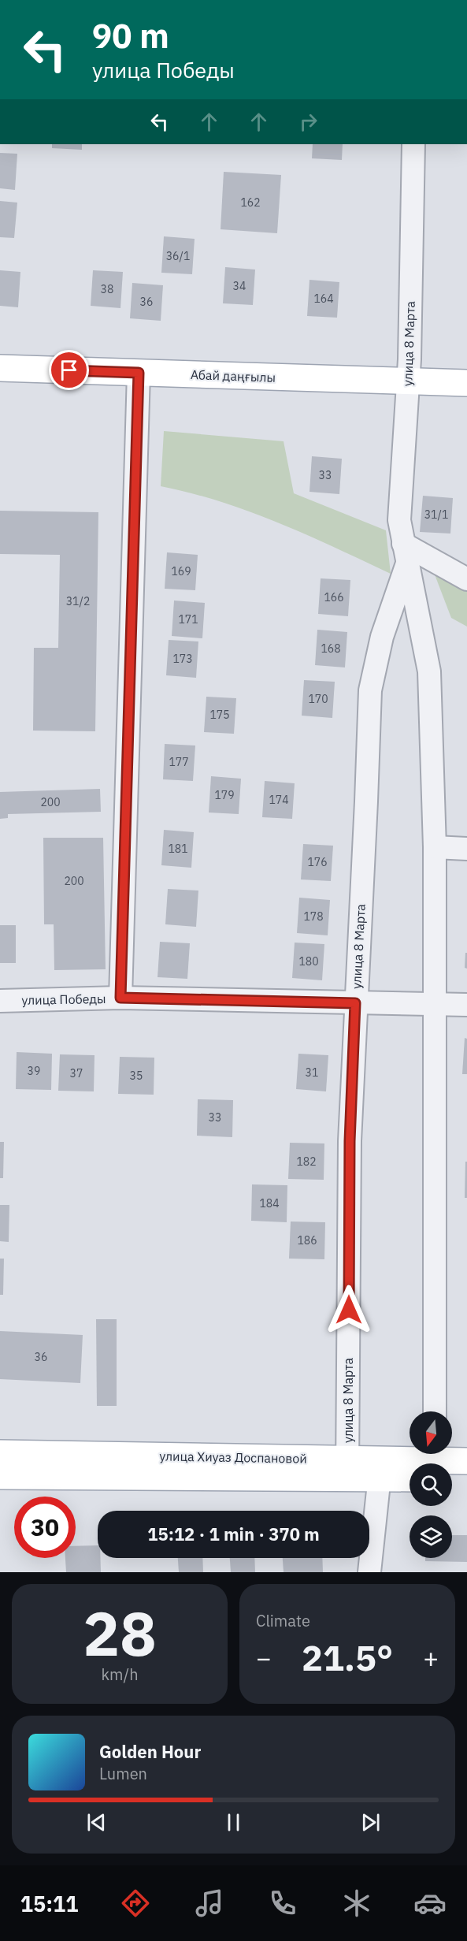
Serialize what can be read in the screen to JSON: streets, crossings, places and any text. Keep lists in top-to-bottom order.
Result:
{
  "streets": {
    "main road": ["Абай даңғылы", "улица Хиуаз Доспановой"],
    "street": ["улица 8 Марта", "улица Победы"]
  },
  "crossings": [
    ["улица 8 Марта", "Абай даңғылы"],
    ["улица 8 Марта", "улица Победы"],
    ["улица 8 Марта", "улица Хиуаз Доспановой"]
  ],
  "house_numbers": [
    "162",
    "36/1",
    "34",
    "38",
    "164",
    "36",
    "33",
    "31/1",
    "169",
    "166",
    "31/2",
    "171",
    "168",
    "173",
    "170",
    "175",
    "177",
    "179",
    "174",
    "200",
    "181",
    "176",
    "200",
    "178",
    "180",
    "39",
    "31",
    "37",
    "35",
    "33",
    "182",
    "184",
    "186",
    "36"
  ],
  "north": "bottom",
  "page": {
    "turn": ["90 m", "улица Победы"],
    "limit": "30",
    "trip": "15:12 · 1 min · 370 m",
    "tile": [
      ["28", "km/h"],
      "Climate"
    ],
    "heat": ["−", "21.5°", "+"],
    "song": ["Golden Hour", "Lumen"],
    "tabs": "15:11"
  }
}
